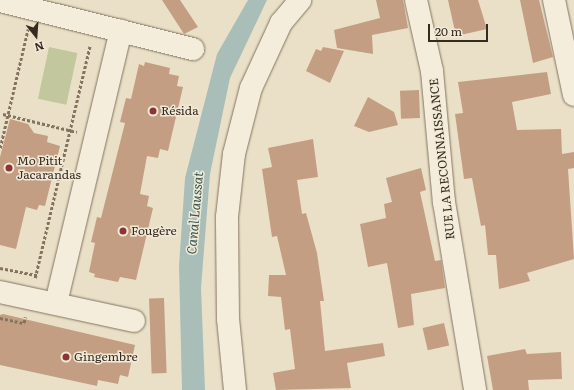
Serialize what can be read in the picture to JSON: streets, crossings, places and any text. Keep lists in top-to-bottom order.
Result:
{
  "streets": {
    "street": ["RUE LA RECONNAISSANCE"]
  },
  "water": ["Canal Laussat"],
  "places": [
    "Résida",
    "Mo Pitit Jacarandas",
    "Fougère",
    "Gingembre"
  ],
  "scale_bar": "20 m",
  "north": "bottom"
}
